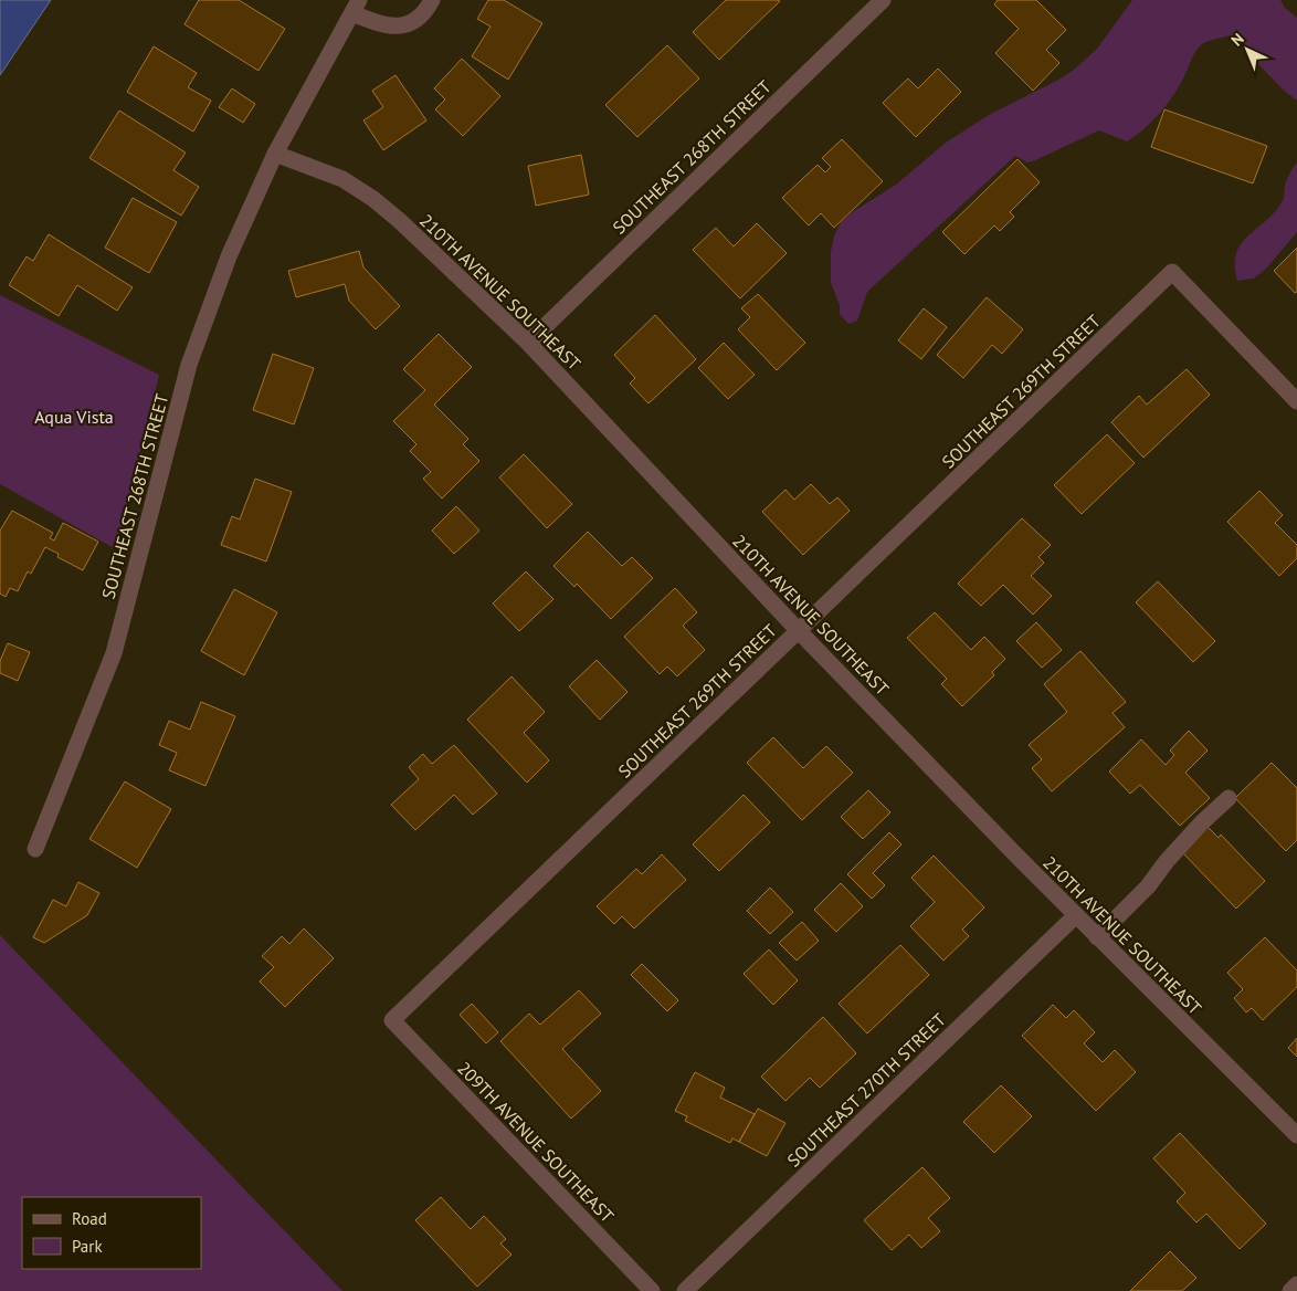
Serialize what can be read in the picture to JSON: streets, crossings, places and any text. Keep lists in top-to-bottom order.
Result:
{
  "streets": {
    "street": [
      "SOUTHEAST 268TH STREET",
      "210TH AVENUE SOUTHEAST",
      "SOUTHEAST 269TH STREET",
      "SOUTHEAST 270TH STREET",
      "209TH AVENUE SOUTHEAST"
    ]
  },
  "crossings": [
    ["SOUTHEAST 268TH STREET", "210TH AVENUE SOUTHEAST"],
    ["210TH AVENUE SOUTHEAST", "SOUTHEAST 269TH STREET"],
    ["210TH AVENUE SOUTHEAST", "SOUTHEAST 270TH STREET"],
    ["SOUTHEAST 269TH STREET", "209TH AVENUE SOUTHEAST"]
  ],
  "parks": ["Aqua Vista"],
  "legend": ["Road", "Park"],
  "north": "top left"
}
